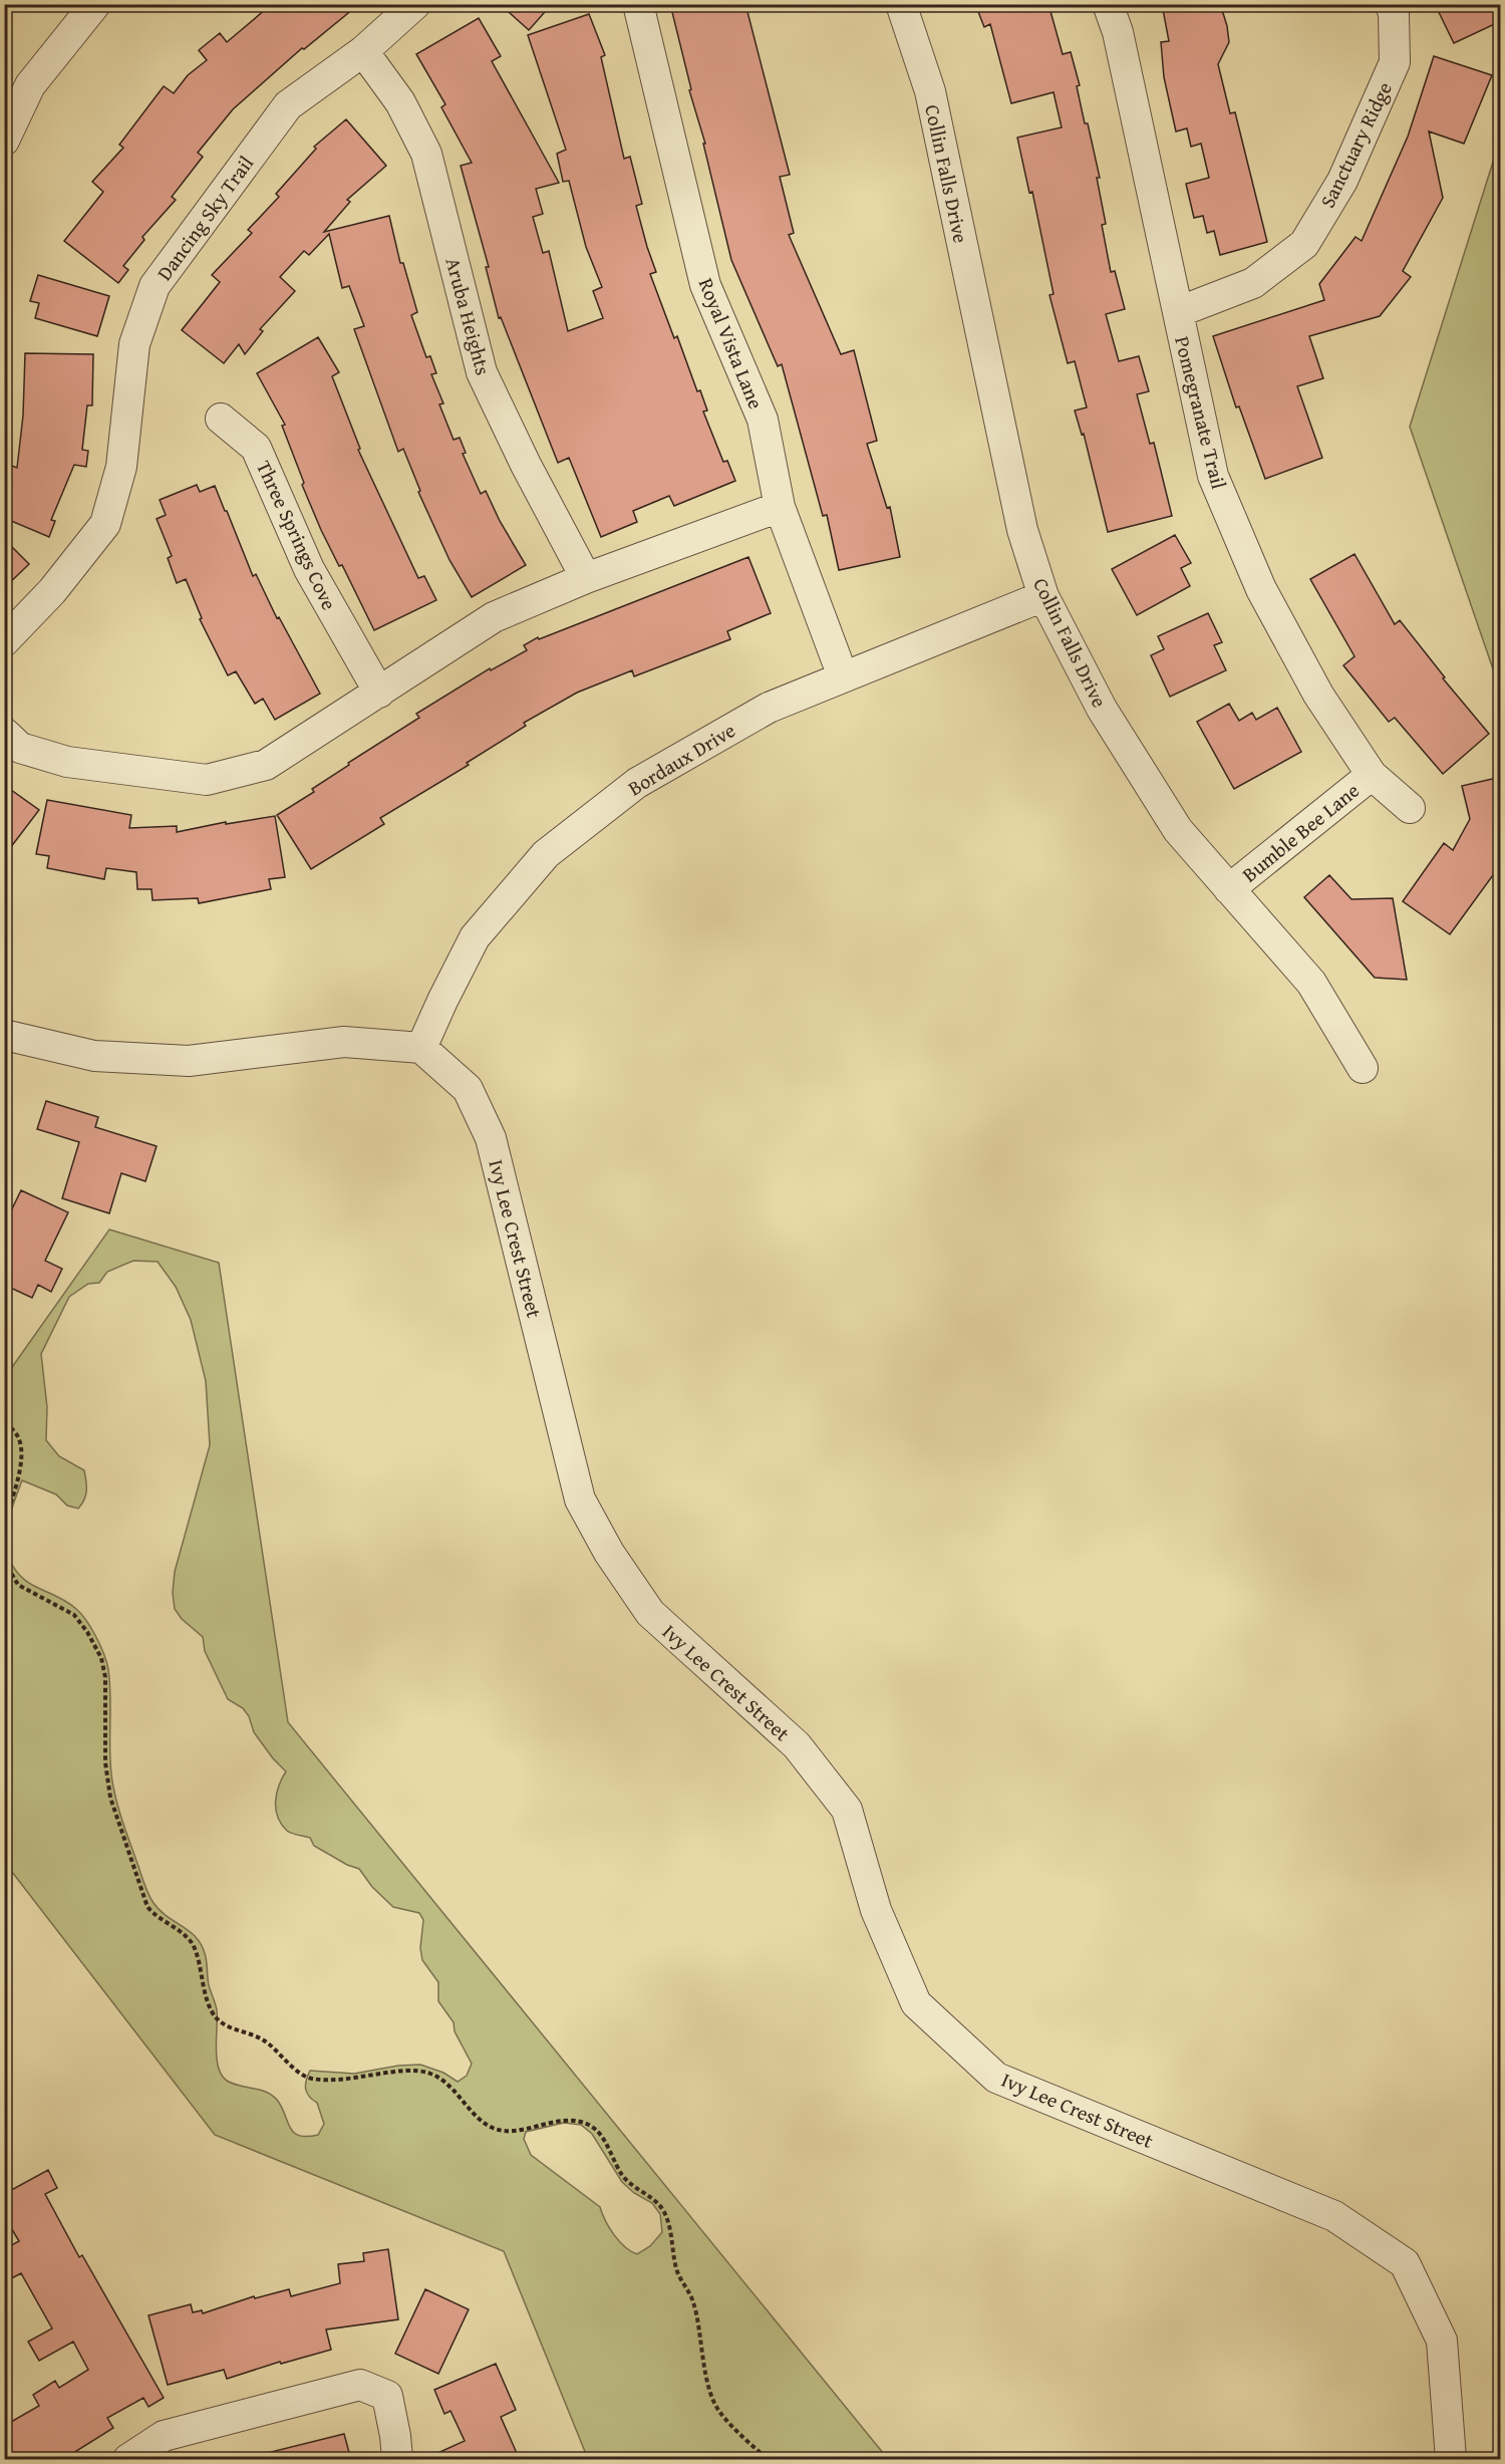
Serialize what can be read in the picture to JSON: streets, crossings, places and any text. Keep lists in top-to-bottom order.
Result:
{
  "streets": {
    "street": [
      "Sanctuary Ridge",
      "Collin Falls Drive",
      "Dancing Sky Trail",
      "Aruba Heights",
      "Royal Vista Lane",
      "Pomegranate Trail",
      "Three Springs Cove",
      "Bordaux Drive",
      "Bumble Bee Lane",
      "Ivy Lee Crest Street"
    ]
  },
  "crossings": [
    ["Sanctuary Ridge", "Pomegranate Trail"],
    ["Collin Falls Drive", "Bordaux Drive"],
    ["Collin Falls Drive", "Bumble Bee Lane"],
    ["Dancing Sky Trail", "Aruba Heights"],
    ["Royal Vista Lane", "Bordaux Drive"],
    ["Pomegranate Trail", "Bumble Bee Lane"],
    ["Bordaux Drive", "Ivy Lee Crest Street"]
  ]
}
